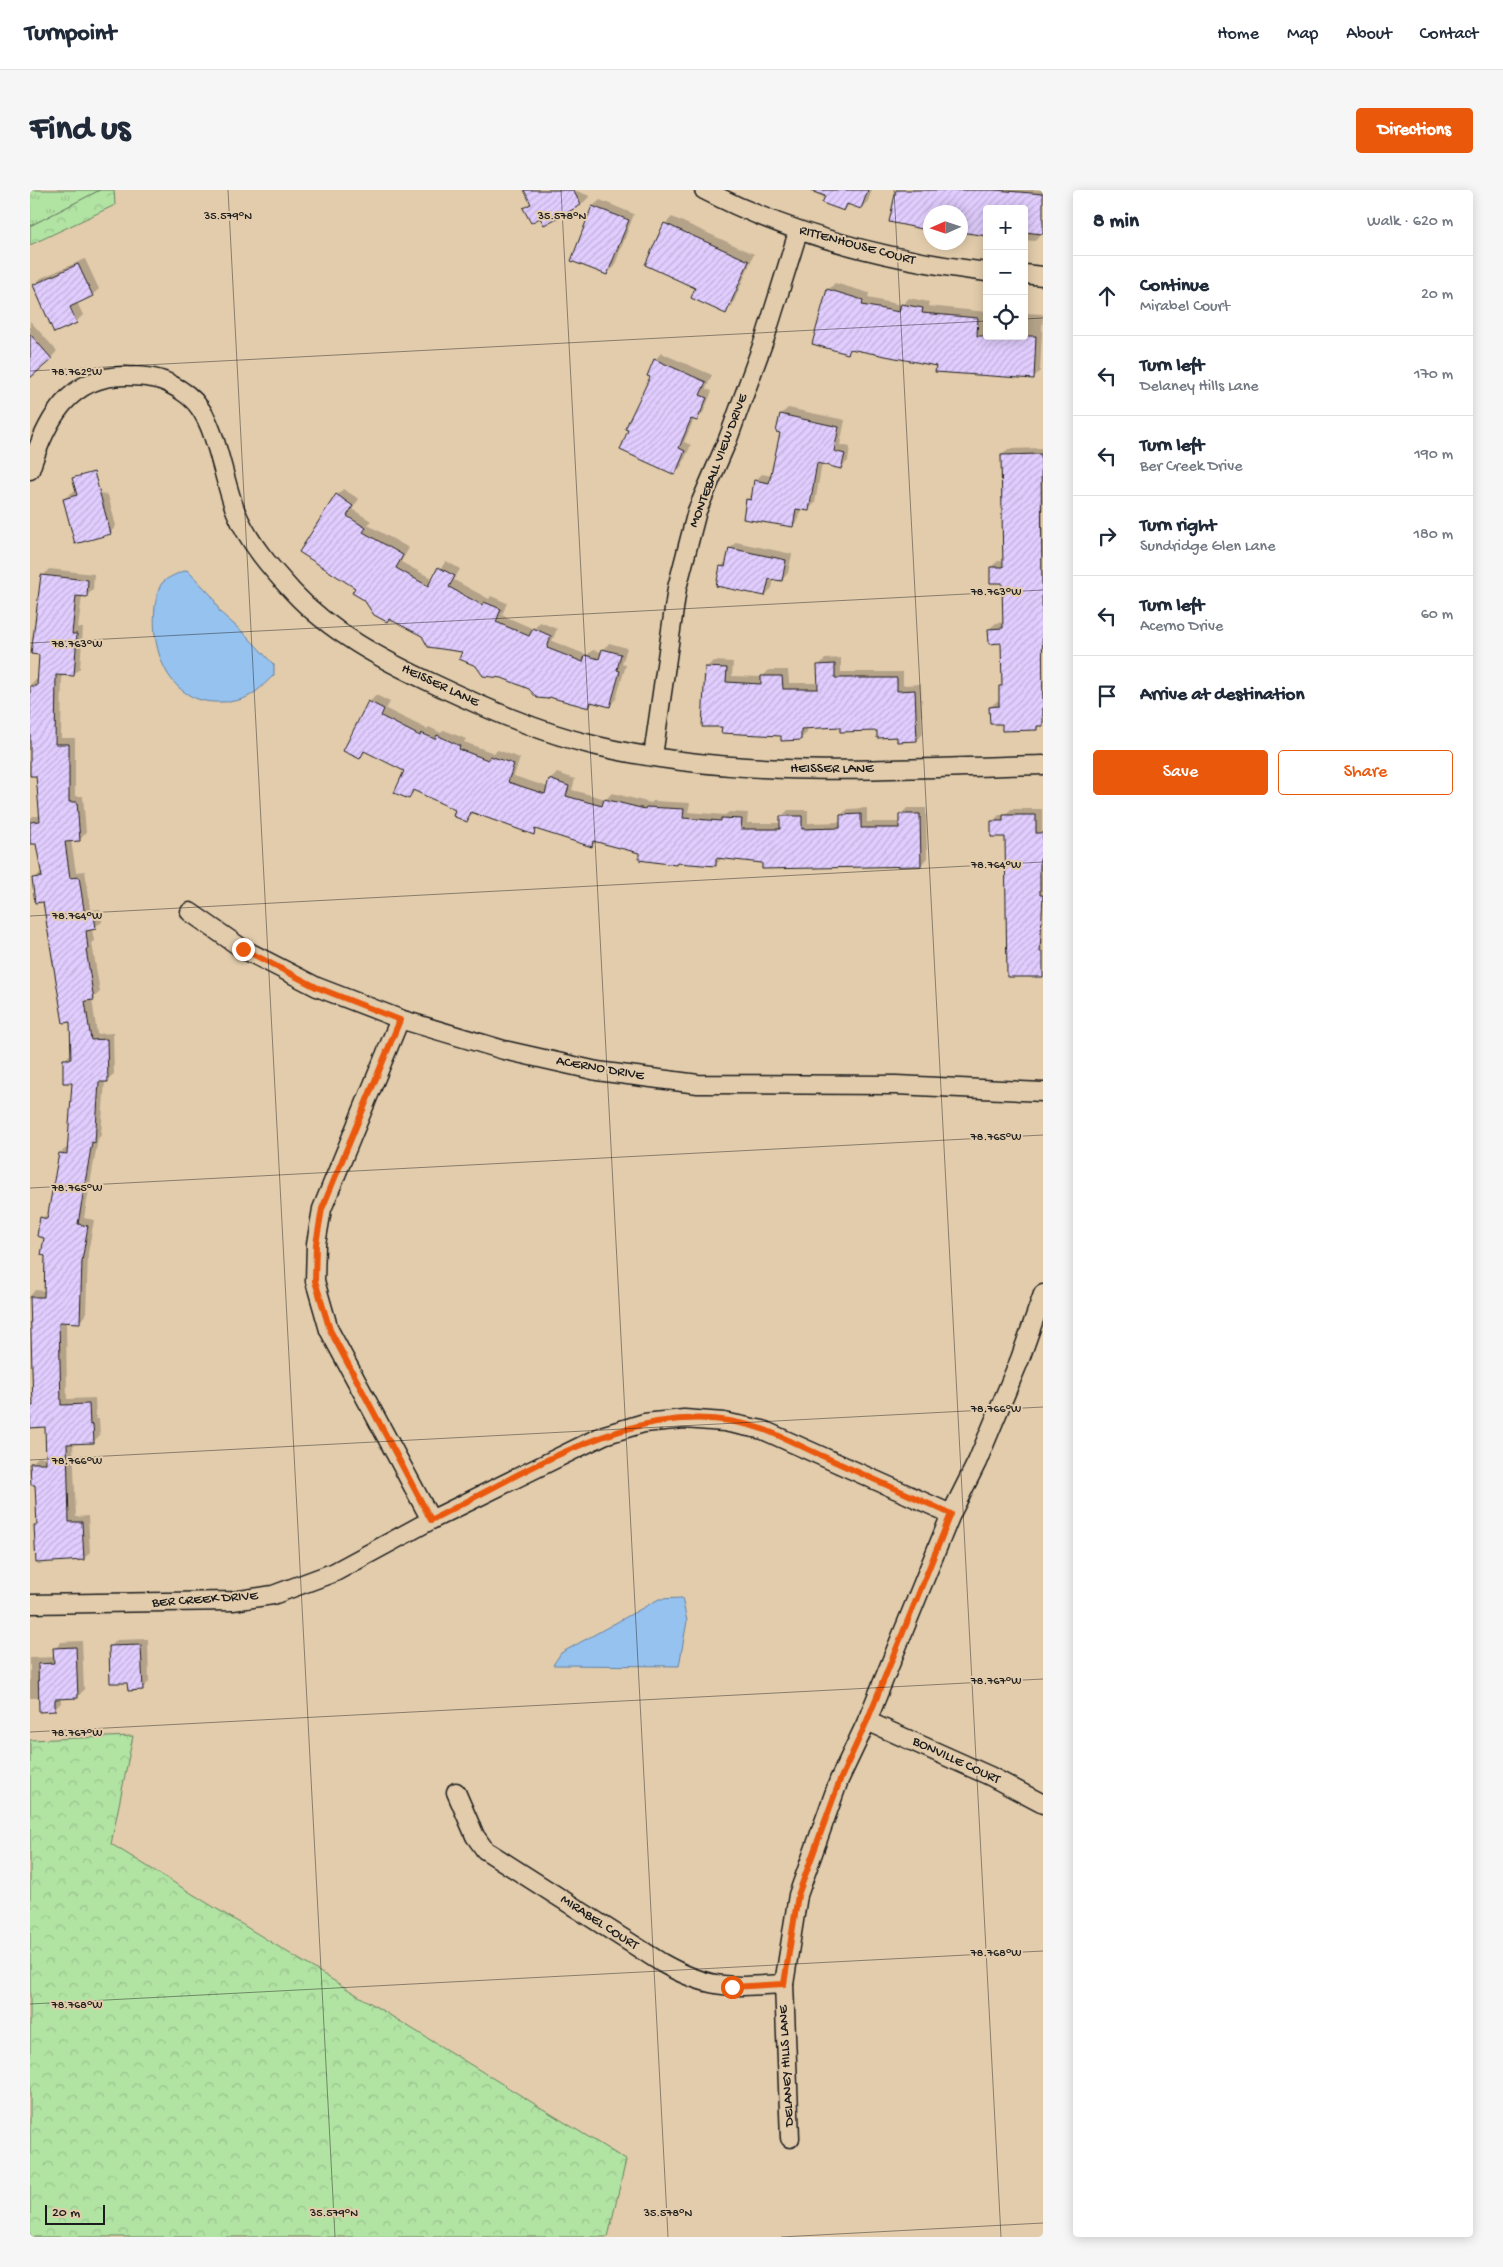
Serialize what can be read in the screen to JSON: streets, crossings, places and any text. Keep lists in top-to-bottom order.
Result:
{
  "streets": {
    "street": [
      "RITTENHOUSE COURT",
      "MONTEBALL VIEW DRIVE",
      "HEISSER LANE",
      "ACERNO DRIVE",
      "BER CREEK DRIVE",
      "BONVILLE COURT",
      "MIRABEL COURT",
      "DELANEY HILLS LANE"
    ]
  },
  "crossings": [
    ["RITTENHOUSE COURT", "MONTEBALL VIEW DRIVE"],
    ["MONTEBALL VIEW DRIVE", "HEISSER LANE"],
    ["BER CREEK DRIVE", "DELANEY HILLS LANE"],
    ["BONVILLE COURT", "DELANEY HILLS LANE"],
    ["MIRABEL COURT", "DELANEY HILLS LANE"]
  ],
  "scale_bar": "20 m",
  "north": "left",
  "page": {
    "header": "Turnpoint",
    "nav": [
      "Home",
      "Map",
      "About",
      "Contact"
    ],
    "buttons": [
      "Directions",
      ["Save", "Share"]
    ],
    "title": "Find us",
    "heading": ["8 min", "Walk · 620 m"],
    "map_buttons": ["+", "−"],
    "list": [
      ["Continue", "Mirabel Court", "20 m"],
      ["Turn left", "Delaney Hills Lane", "170 m"],
      ["Turn left", "Ber Creek Drive", "190 m"],
      ["Turn right", "Sundridge Glen Lane", "180 m"],
      ["Turn left", "Acerno Drive", "60 m"],
      "Arrive at destination"
    ],
    "scale": "20 m"
  },
  "coordinates": [
    "35.579°N",
    "35.578°N",
    "78.762°W",
    "78.763°W",
    "78.764°W",
    "78.765°W",
    "78.766°W",
    "78.767°W",
    "78.768°W"
  ]
}
